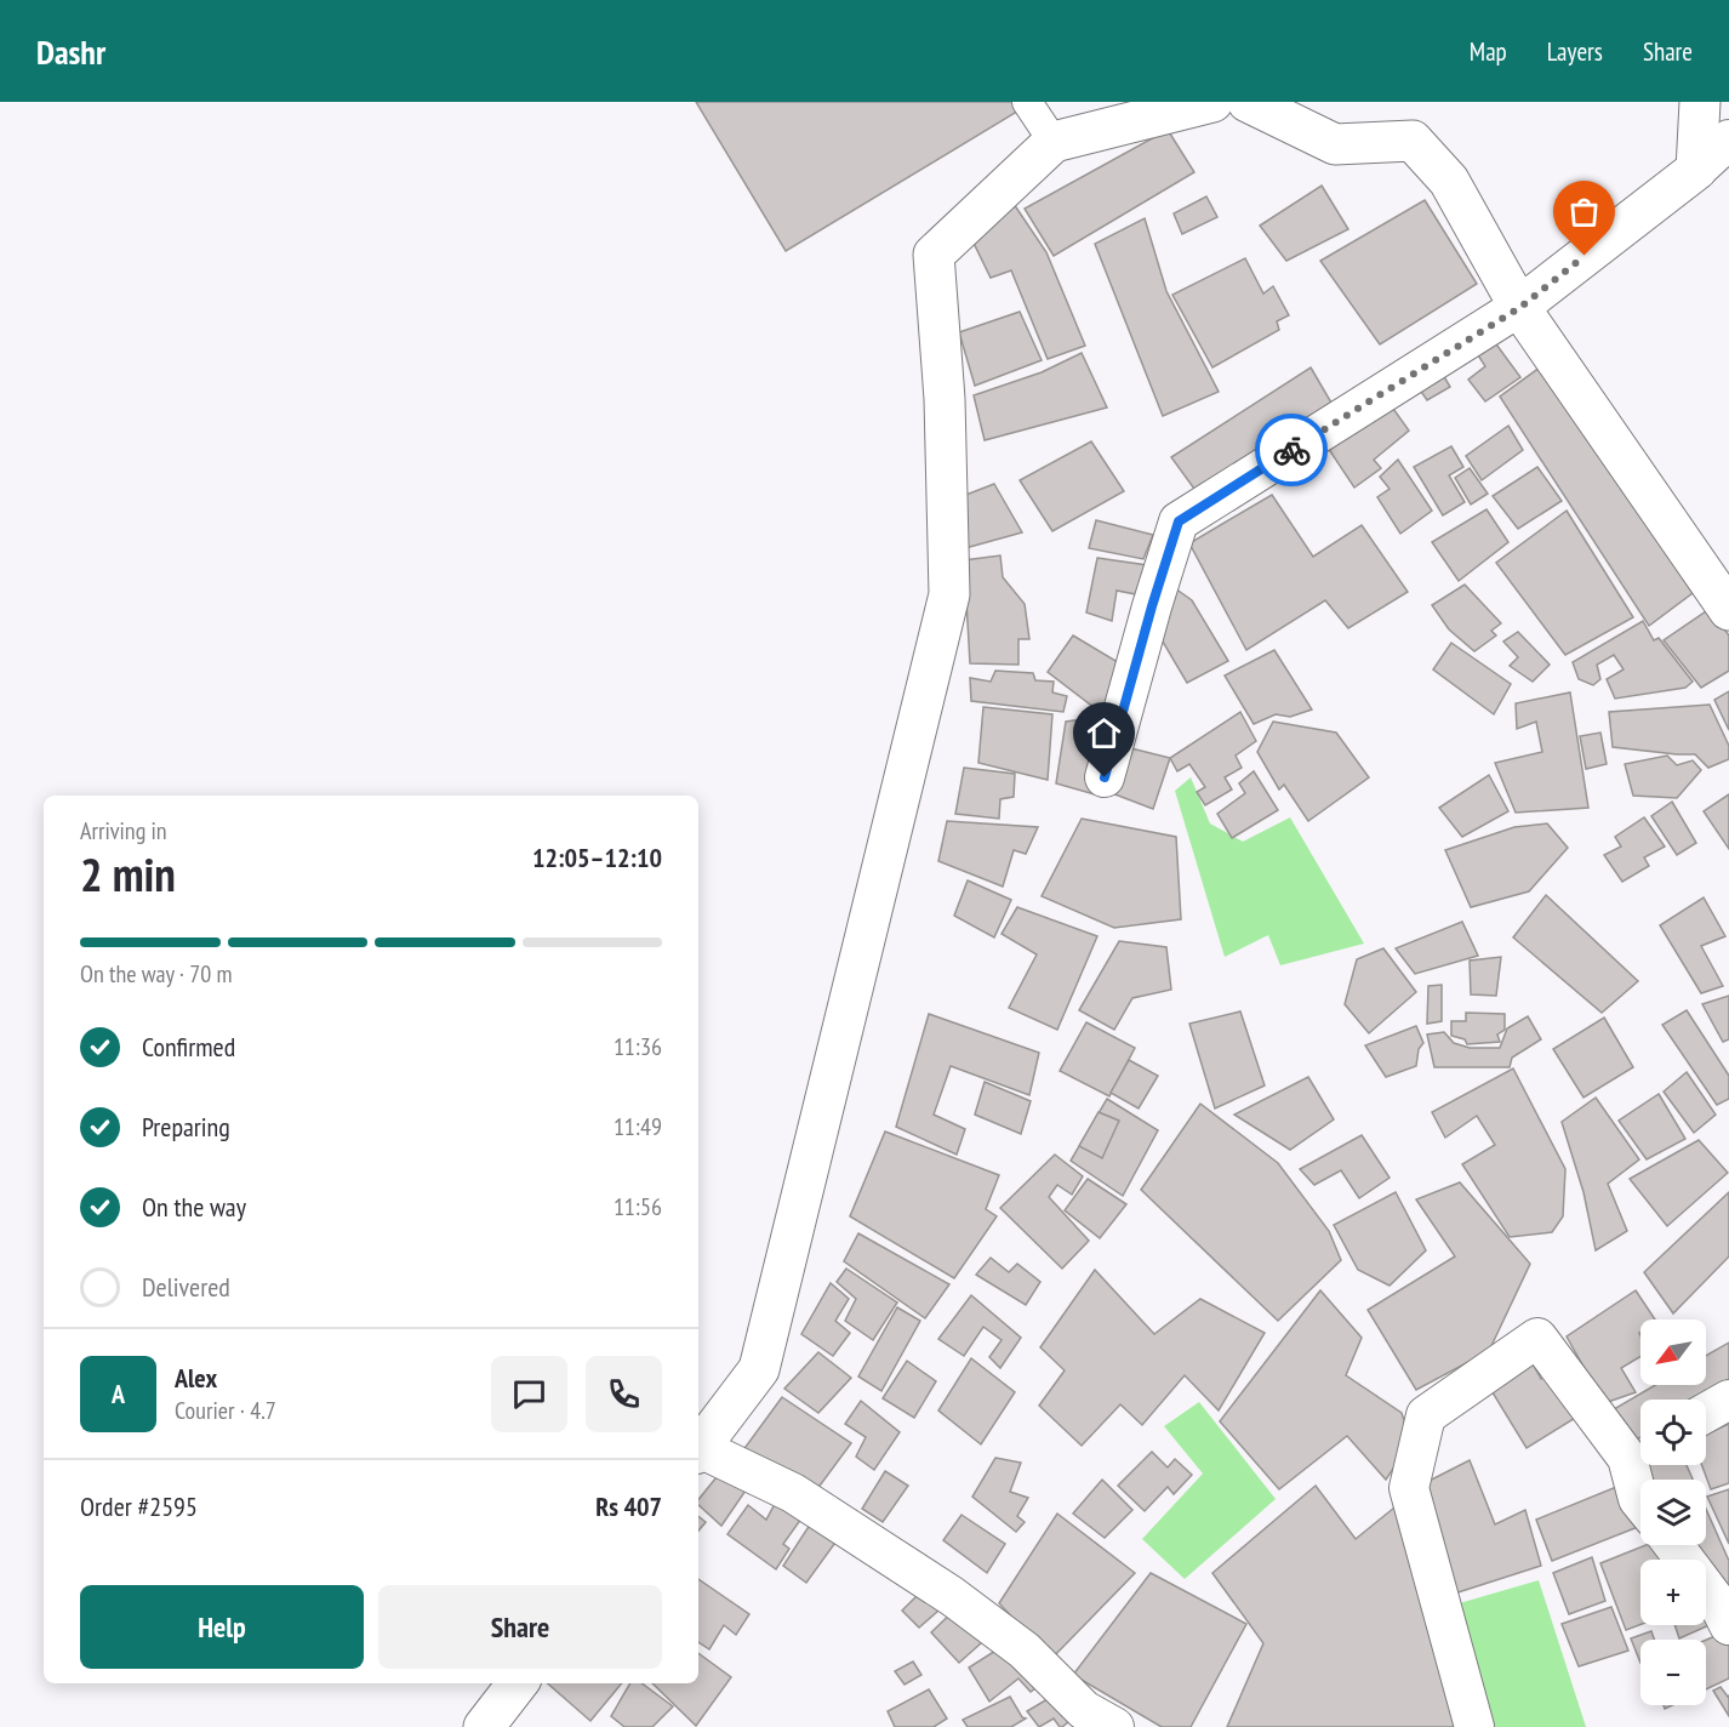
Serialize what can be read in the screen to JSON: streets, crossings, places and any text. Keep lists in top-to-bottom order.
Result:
{
  "north": "bottom left",
  "page": {
    "header": "Dashr",
    "nav": ["Map", "Layers", "Share"],
    "heading": ["2 min", "Arriving in", "12:05–12:10"],
    "panel": [
      "Alex",
      "Courier · 4.7",
      "Order #2595",
      "Rs 407"
    ],
    "bar": "On the way · 70 m",
    "list": [
      ["Confirmed", "11:36"],
      ["Preparing", "11:49"],
      ["On the way", "11:56"],
      "Delivered"
    ],
    "map_buttons": ["+", "−"],
    "round": "A",
    "buttons": ["Help", "Share"]
  }
}
